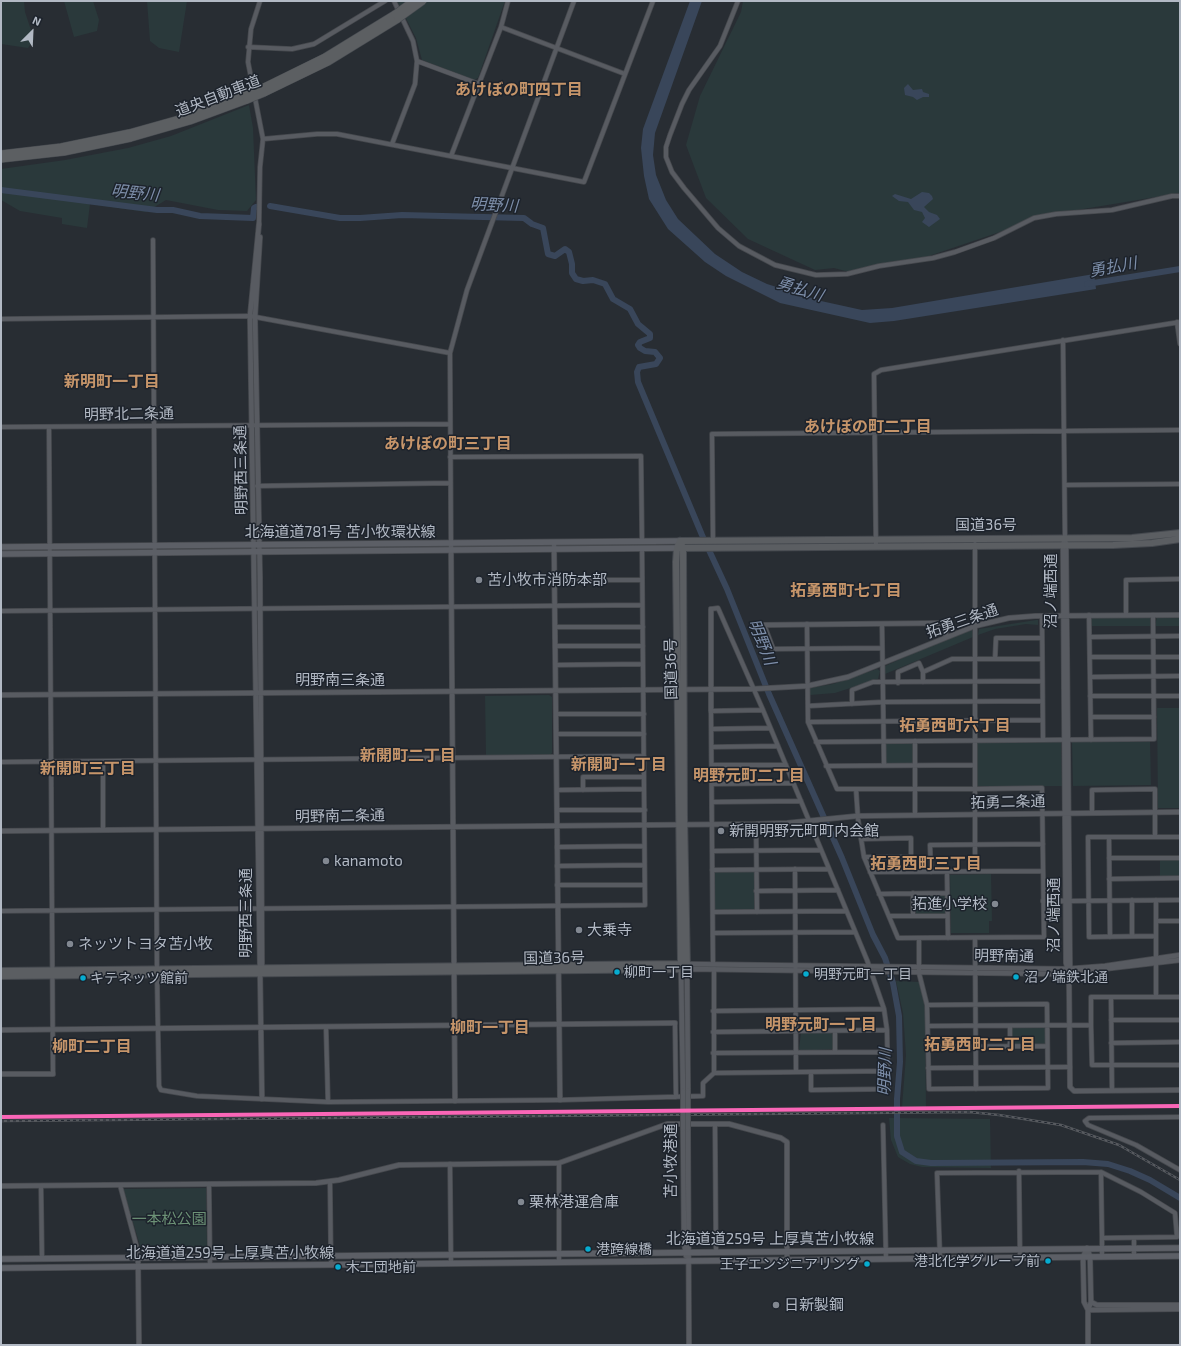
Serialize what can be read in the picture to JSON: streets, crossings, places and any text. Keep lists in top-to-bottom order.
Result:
{
  "streets": {
    "highway": ["道央自動車道", "国道36号"],
    "main road": ["北海道道781号 苫小牧環状線", "北海道道259号 上厚真苫小牧線"],
    "street": [
      "明野北二条通",
      "明野西三条通",
      "沼ノ端西通",
      "拓勇三条通",
      "明野南三条通",
      "拓勇二条通",
      "明野南二条通",
      "明野南通",
      "苫小牧港通"
    ]
  },
  "crossings": [
    ["明野北二条通", "明野西三条通"],
    ["明野西三条通", "国道36号"],
    ["明野西三条通", "北海道道781号 苫小牧環状線"],
    ["明野西三条通", "明野南三条通"],
    ["明野西三条通", "明野南二条通"],
    ["国道36号", "北海道道781号 苫小牧環状線"],
    ["国道36号", "沼ノ端西通"],
    ["国道36号", "明野南三条通"],
    ["国道36号", "明野南二条通"],
    ["国道36号", "苫小牧港通"],
    ["沼ノ端西通", "拓勇三条通"],
    ["沼ノ端西通", "拓勇二条通"],
    ["沼ノ端西通", "明野南通"],
    ["苫小牧港通", "北海道道259号 上厚真苫小牧線"]
  ],
  "districts": [
    "あけぼの町四丁目",
    "新明町一丁目",
    "あけぼの町二丁目",
    "あけぼの町三丁目",
    "拓勇西町七丁目",
    "拓勇西町六丁目",
    "新開町二丁目",
    "新開町一丁目",
    "新開町三丁目",
    "明野元町二丁目",
    "拓勇西町三丁目",
    "明野元町一丁目",
    "柳町一丁目",
    "拓勇西町二丁目",
    "柳町二丁目"
  ],
  "water": ["明野川", "勇払川"],
  "parks": ["一本松公園"],
  "places": [
    "苫小牧市消防本部",
    "新開明野元町町内会館",
    "kanamoto",
    "拓進小学校",
    "大乗寺",
    "ネッツトヨタ苫小牧",
    "柳町一丁目",
    "明野元町一丁目",
    "沼ノ端鉄北通",
    "キテネッツ館前",
    "栗林港運倉庫",
    "港跨線橋",
    "港北化学グループ前",
    "王子エンジニアリング",
    "木工団地前",
    "日新製鋼"
  ],
  "north": "top right"
}
